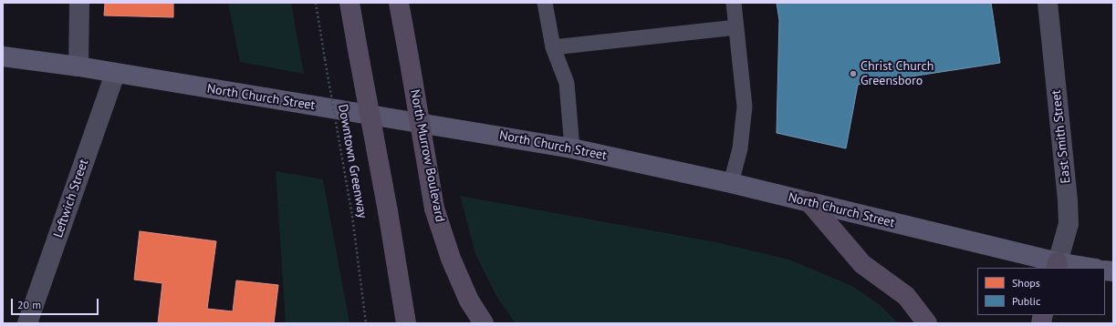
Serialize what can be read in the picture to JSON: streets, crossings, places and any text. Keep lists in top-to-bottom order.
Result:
{
  "streets": {
    "main road": ["North Murrow Boulevard"],
    "street": ["North Church Street", "East Smith Street", "Leftwich Street"],
    "path": ["Downtown Greenway"]
  },
  "crossings": [
    ["North Church Street", "East Smith Street"],
    ["North Church Street", "Leftwich Street"]
  ],
  "places": ["Christ Church Greensboro"],
  "legend": ["Shops", "Public"],
  "scale_bar": "20 m"
}
